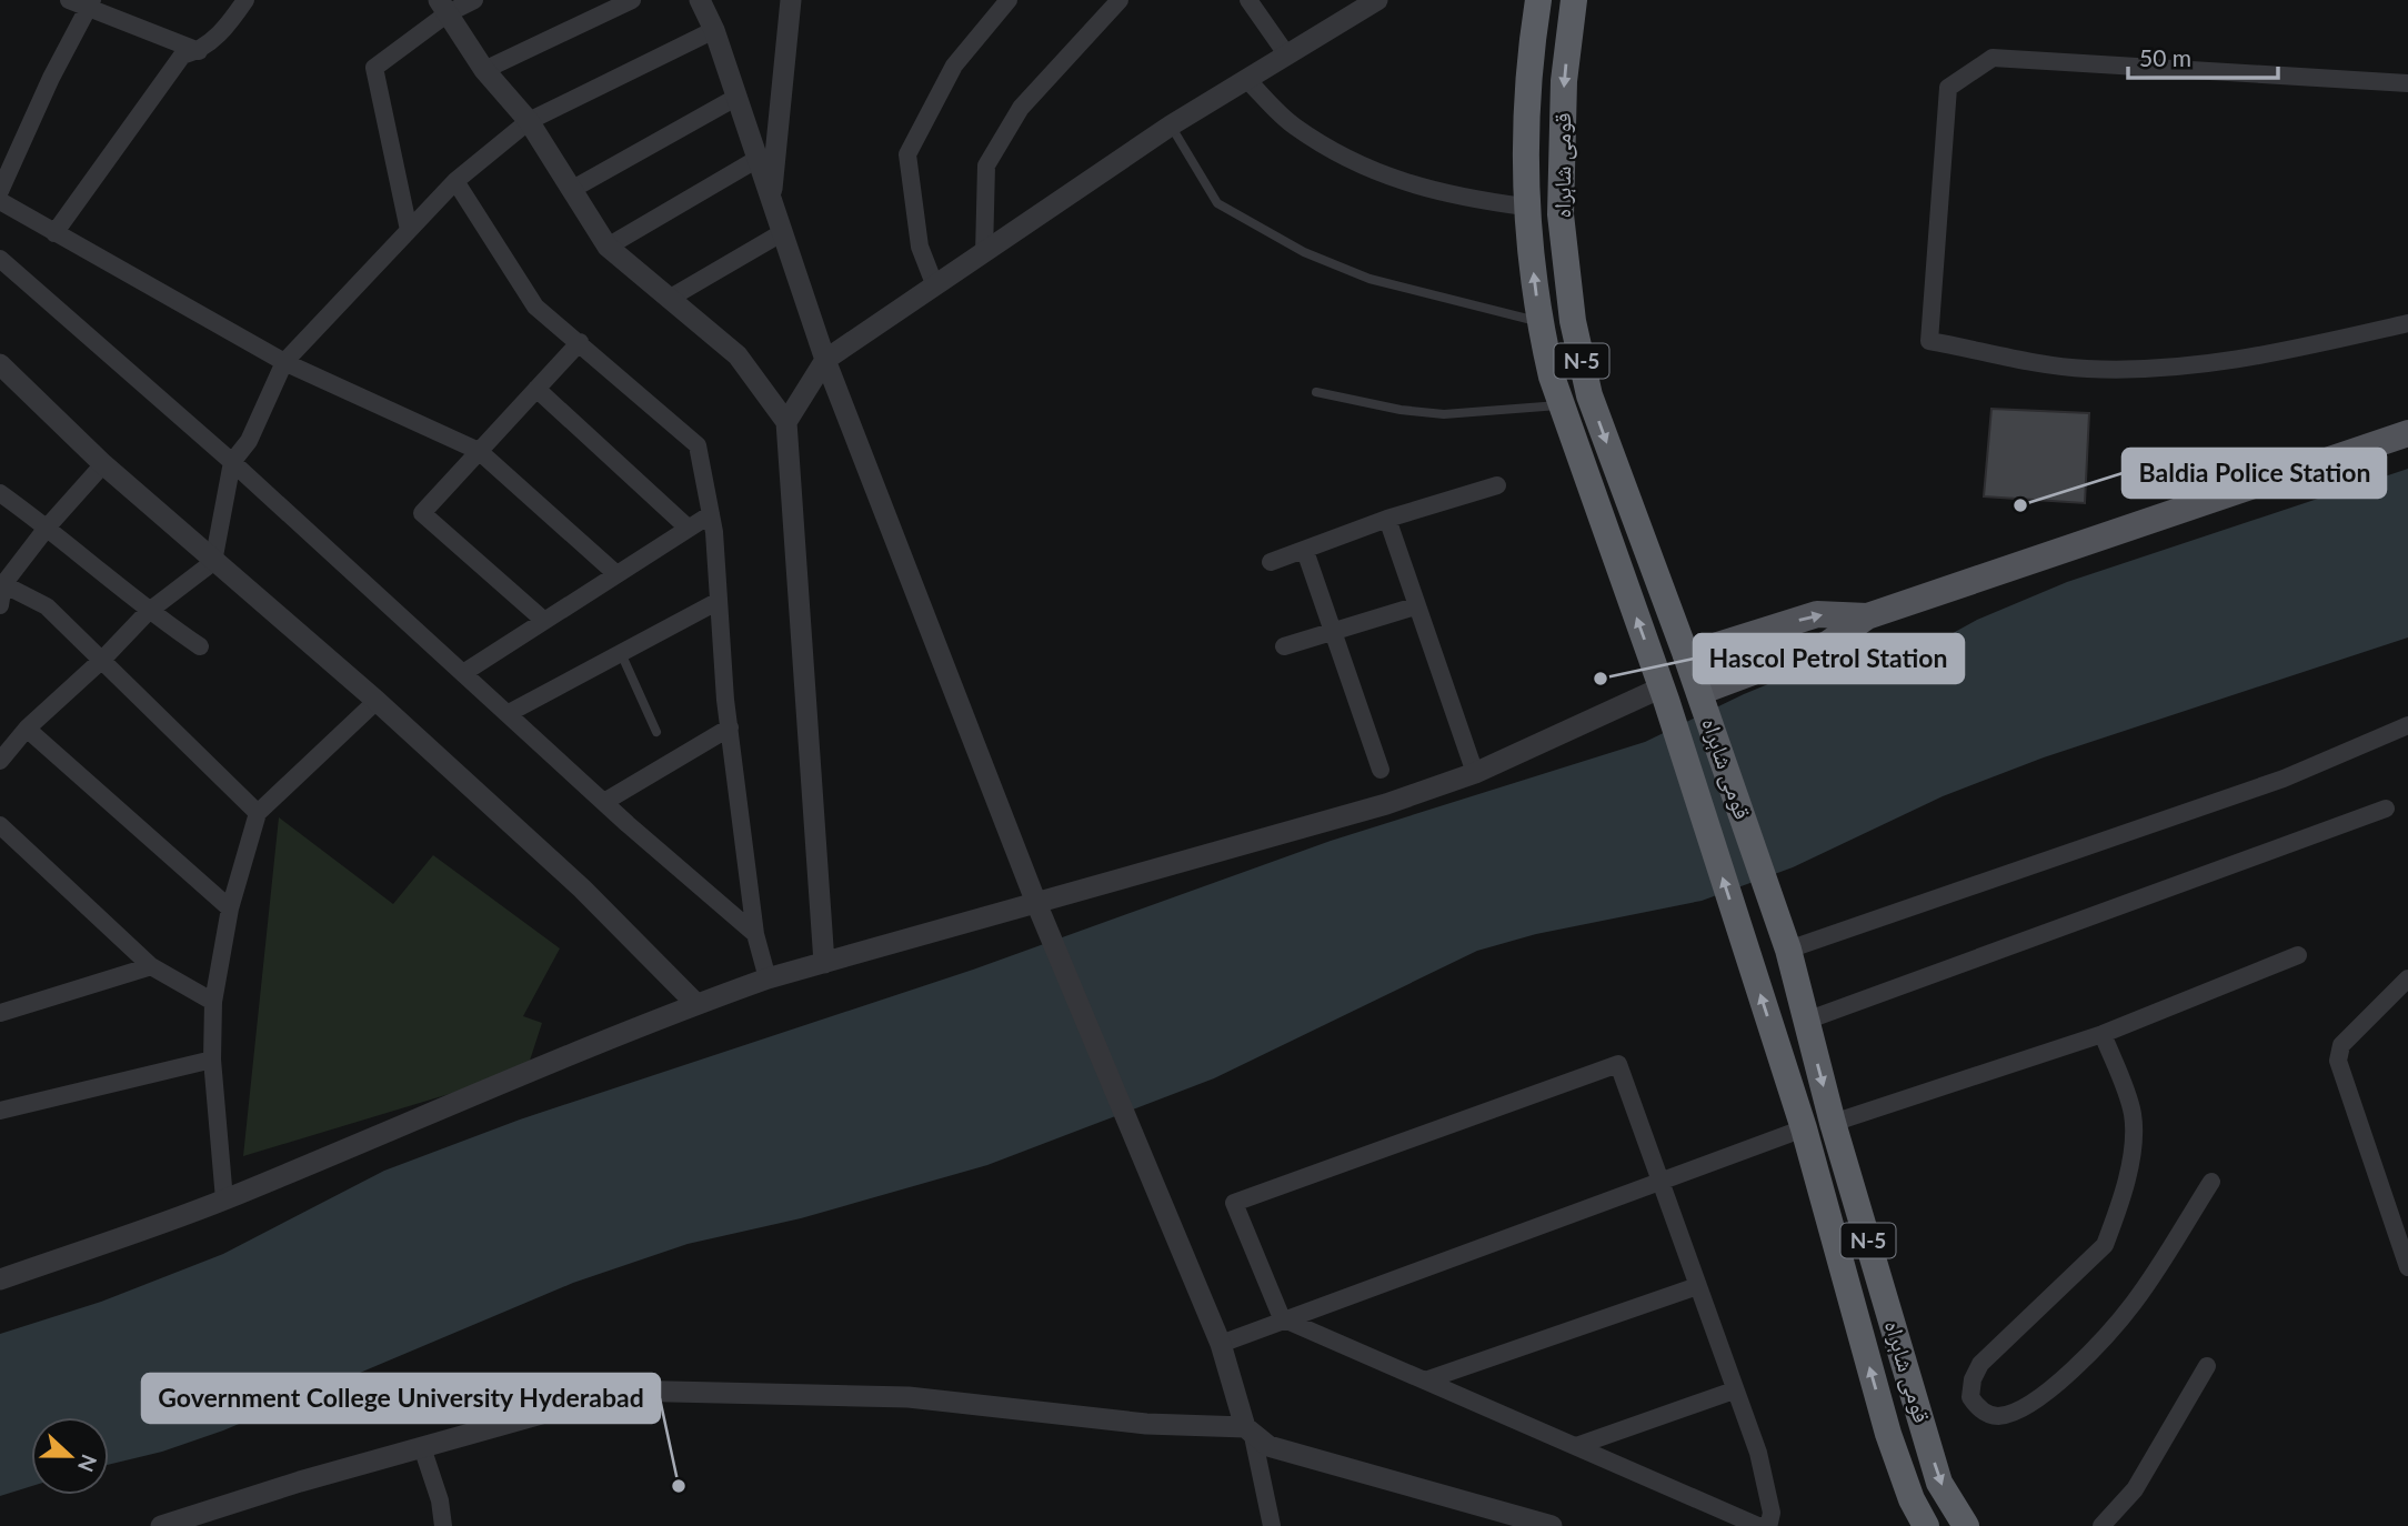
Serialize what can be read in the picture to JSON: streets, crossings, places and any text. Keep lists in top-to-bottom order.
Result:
{
  "streets": {
    "highway": ["قومی شاہراہ", "N-5"]
  },
  "places": ["Baldia Police Station", "Hascol Petrol Station", "Government College University Hyderabad"],
  "scale_bar": "50 m",
  "north": "right"
}
